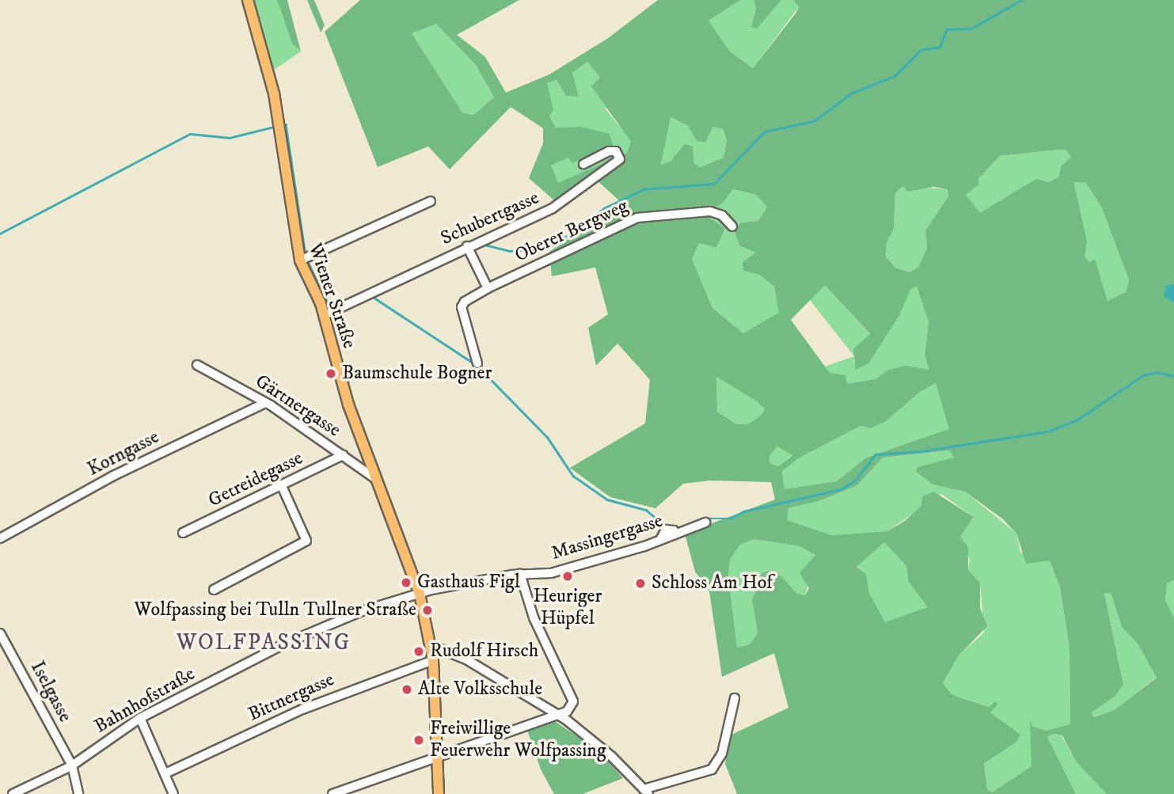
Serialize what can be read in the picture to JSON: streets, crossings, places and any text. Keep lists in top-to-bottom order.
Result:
{
  "streets": {
    "main road": ["Wiener Straße"],
    "street": [
      "Schubertgasse",
      "Oberer Bergweg",
      "Gärtnergasse",
      "Korngasse",
      "Getreidegasse",
      "Massingergasse",
      "Iselgasse",
      "Bittnergasse",
      "Bahnhofstraße"
    ]
  },
  "crossings": [
    ["Schubertgasse", "Wiener Straße"],
    ["Wiener Straße", "Gärtnergasse"],
    ["Wiener Straße", "Massingergasse"],
    ["Wiener Straße", "Bittnergasse"],
    ["Wiener Straße", "Bahnhofstraße"],
    ["Gärtnergasse", "Korngasse"],
    ["Gärtnergasse", "Getreidegasse"],
    ["Massingergasse", "Bahnhofstraße"],
    ["Iselgasse", "Bahnhofstraße"]
  ],
  "districts": ["WOLFPASSING"],
  "places": [
    "Baumschule Bogner",
    "Heuriger Hüpfel",
    "Gasthaus Figl",
    "Schloss Am Hof",
    "Wolfpassing bei Tulln Tullner Straße",
    "Rudolf Hirsch",
    "Alte Volksschule",
    "Freiwillige Feuerwehr Wolfpassing"
  ]
}
